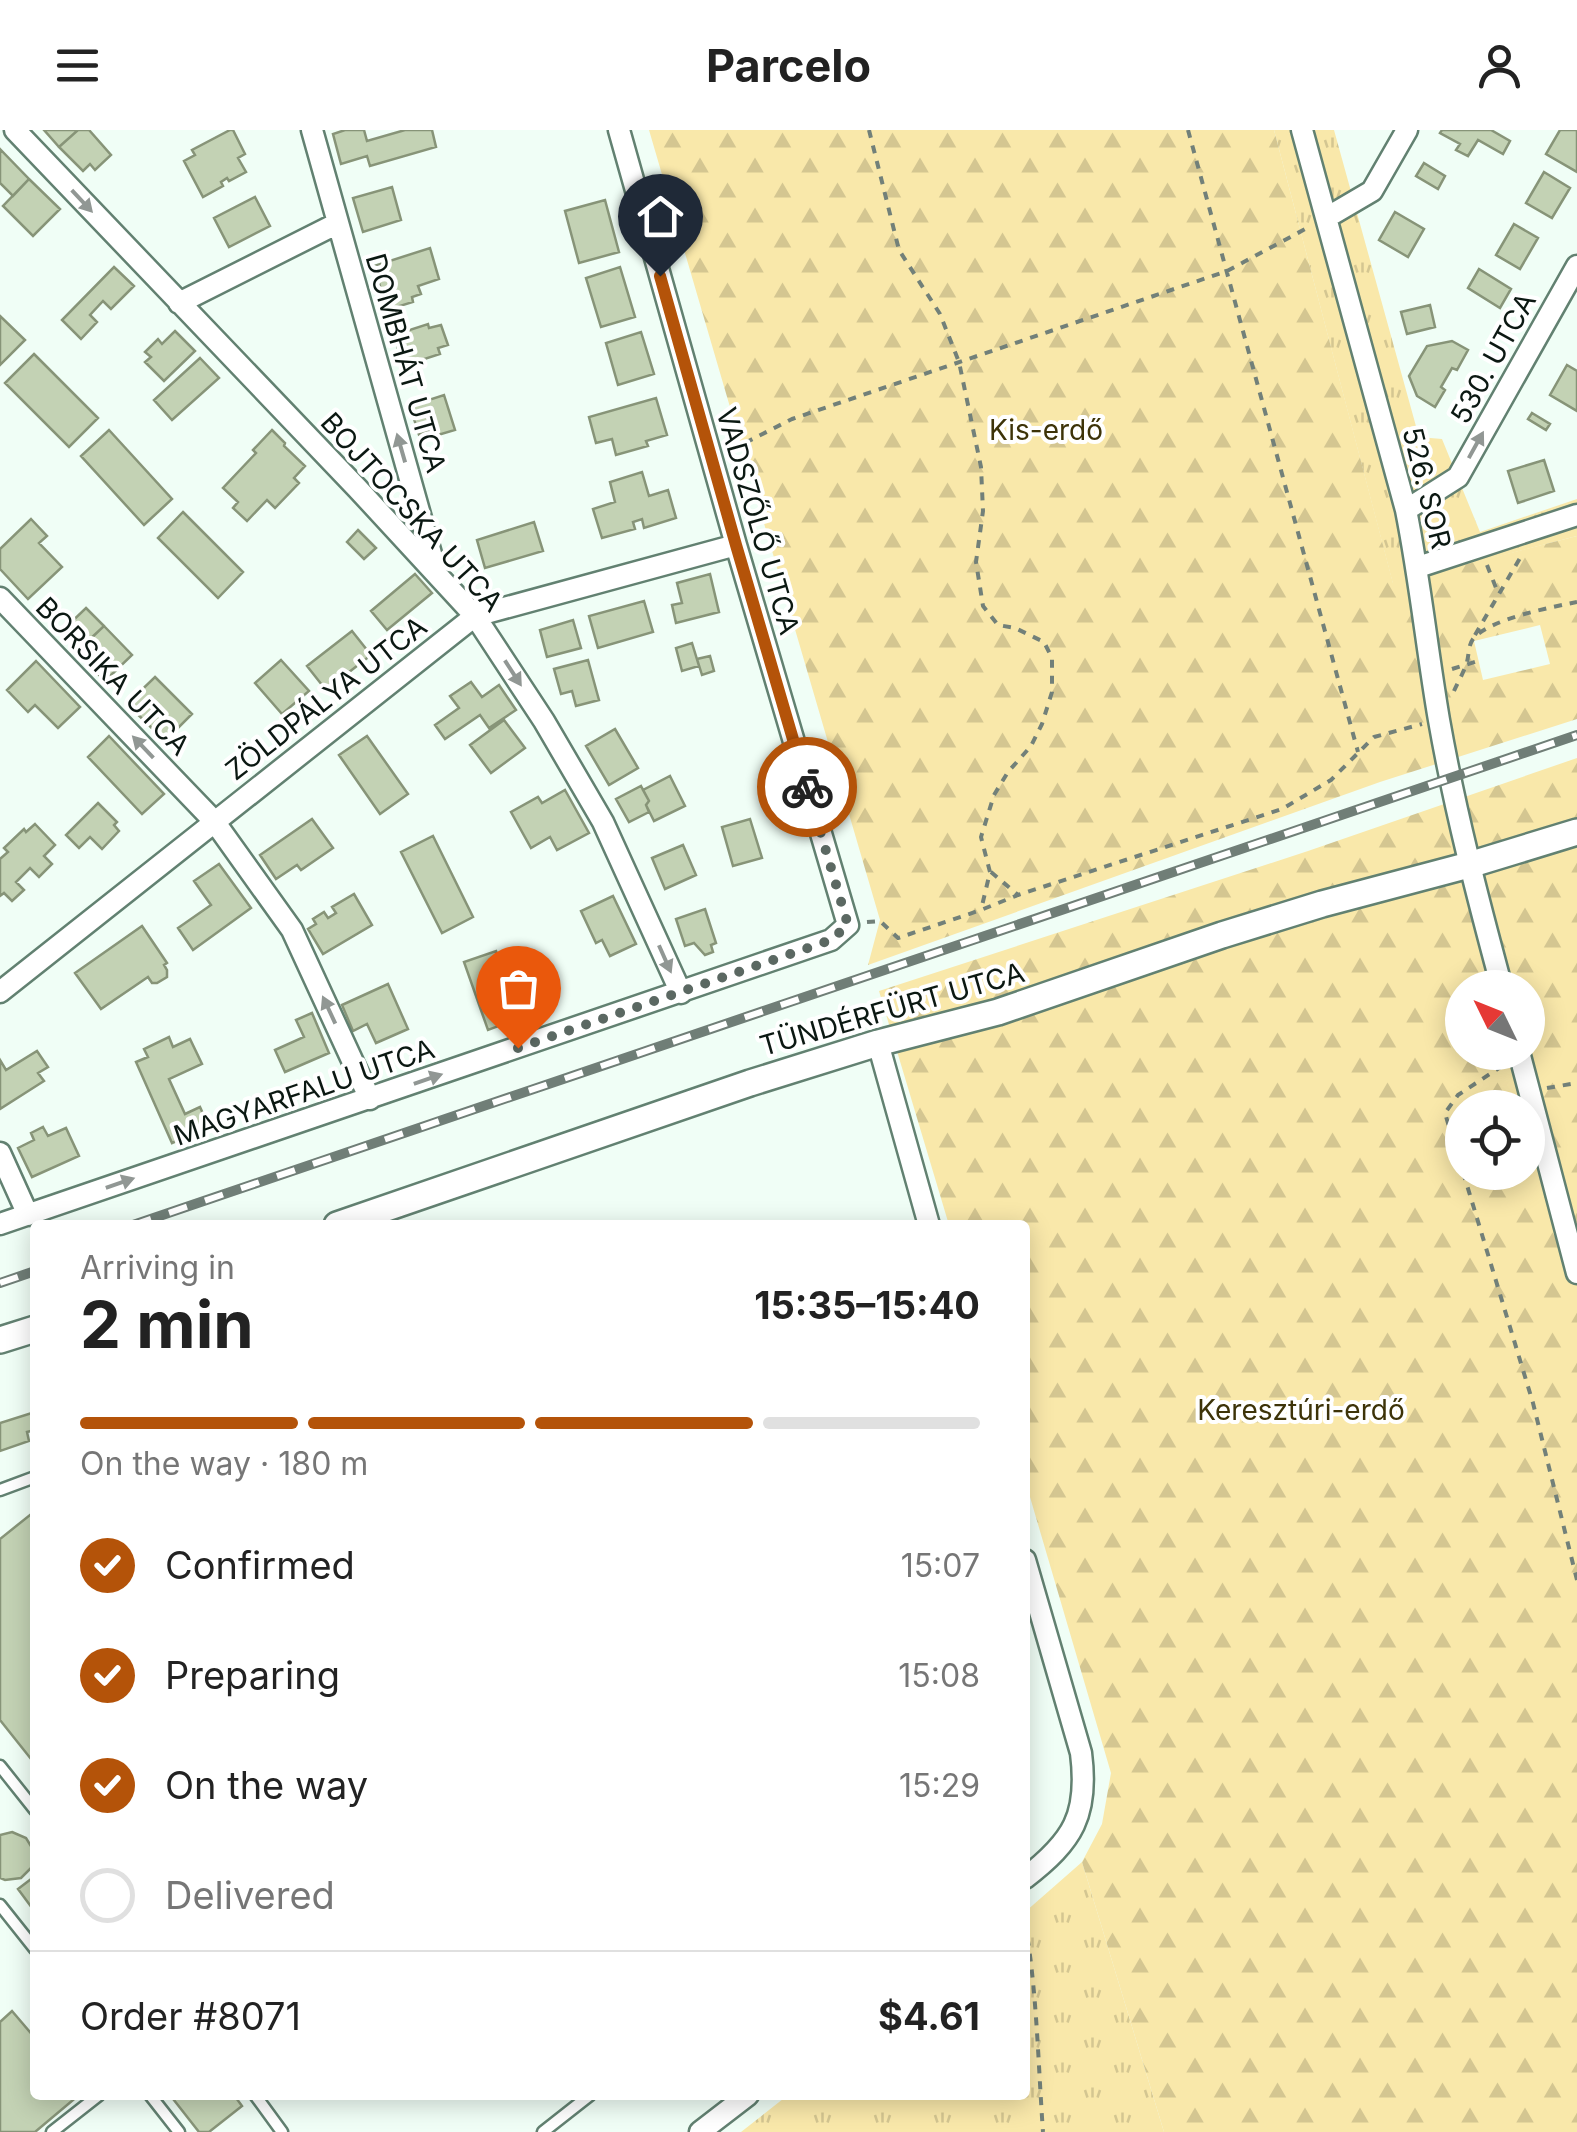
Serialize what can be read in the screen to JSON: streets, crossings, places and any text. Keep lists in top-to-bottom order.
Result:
{
  "streets": {
    "street": [
      "530. UTCA",
      "DOMBHÁT UTCA",
      "526. SOR",
      "BOJTOCSKA UTCA",
      "VADSZŐLŐ UTCA",
      "BORSIKA UTCA",
      "ZÖLDPÁLYA UTCA",
      "TÜNDÉRFÜRT UTCA",
      "MAGYARFALU UTCA"
    ]
  },
  "crossings": [
    ["530. UTCA", "526. SOR"],
    ["DOMBHÁT UTCA", "BOJTOCSKA UTCA"],
    ["526. SOR", "TÜNDÉRFÜRT UTCA"],
    ["BOJTOCSKA UTCA", "ZÖLDPÁLYA UTCA"],
    ["BOJTOCSKA UTCA", "MAGYARFALU UTCA"],
    ["VADSZŐLŐ UTCA", "ZÖLDPÁLYA UTCA"],
    ["VADSZŐLŐ UTCA", "MAGYARFALU UTCA"],
    ["BORSIKA UTCA", "ZÖLDPÁLYA UTCA"],
    ["BORSIKA UTCA", "MAGYARFALU UTCA"]
  ],
  "one_way": [
    "530. UTCA",
    "DOMBHÁT UTCA",
    "BOJTOCSKA UTCA",
    "BORSIKA UTCA",
    "MAGYARFALU UTCA"
  ],
  "parks": ["Kis-erdő", "Keresztúri-erdő"],
  "north": "top left",
  "page": {
    "header": "Parcelo",
    "heading": ["2 min", "Arriving in", "15:35–15:40"],
    "panel": ["Order #8071", "$4.61"],
    "bar": "On the way · 180 m",
    "list": [
      ["Confirmed", "15:07"],
      ["Preparing", "15:08"],
      ["On the way", "15:29"],
      "Delivered"
    ]
  }
}
